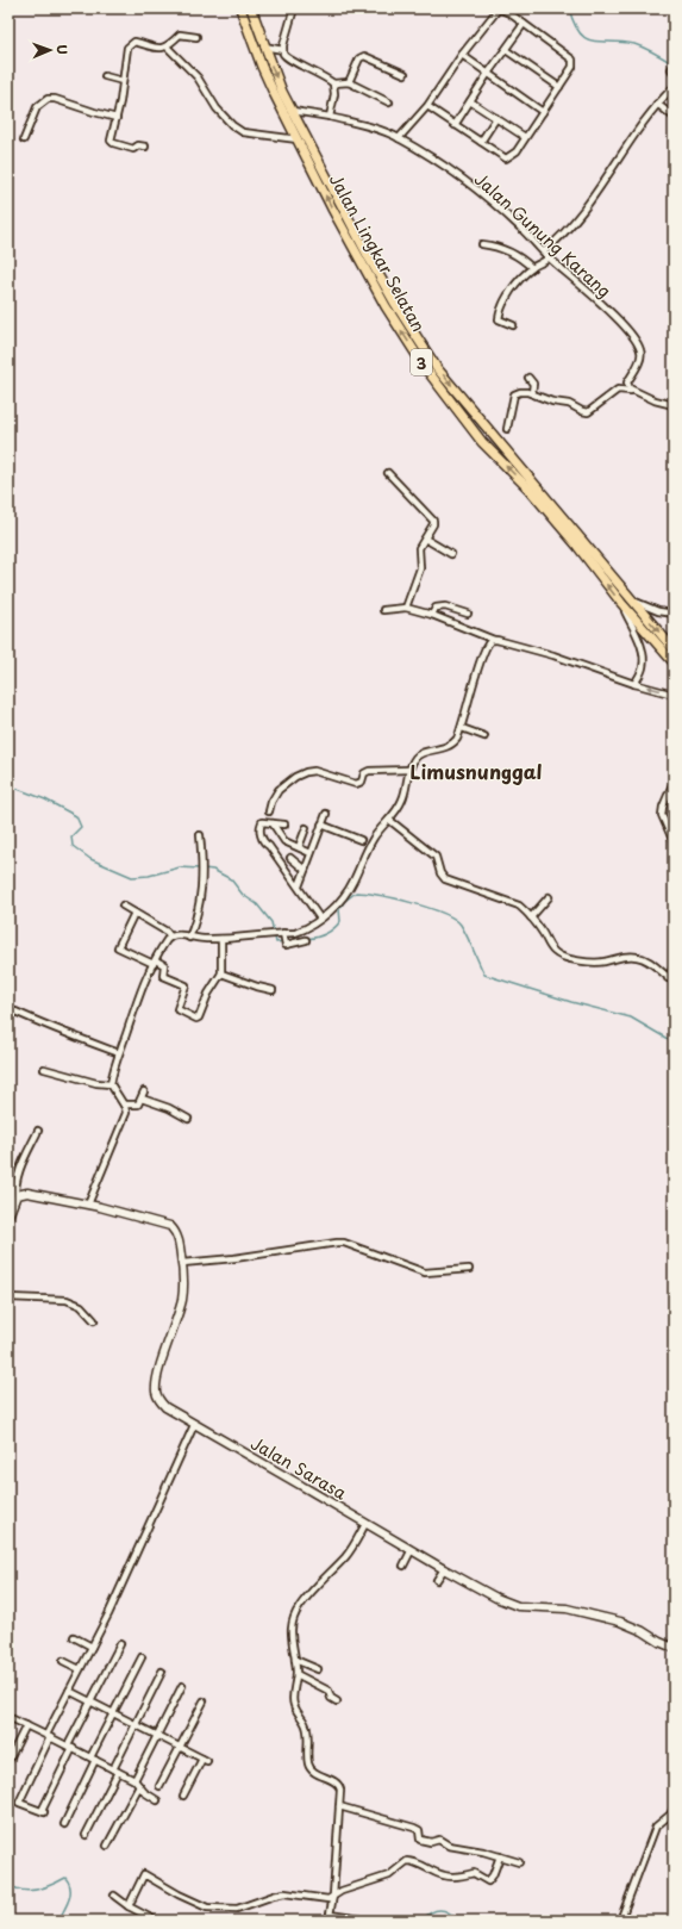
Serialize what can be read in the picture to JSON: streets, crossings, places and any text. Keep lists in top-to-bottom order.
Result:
{
  "streets": {
    "main road": ["Jalan Lingkar Selatan", "3"],
    "street": ["Jalan Gunung Karang", "Jalan Sarasa"]
  },
  "crossings": [
    ["Jalan Gunung Karang", "Jalan Lingkar Selatan"]
  ],
  "districts": ["Limusnunggal"],
  "north": "right"
}
